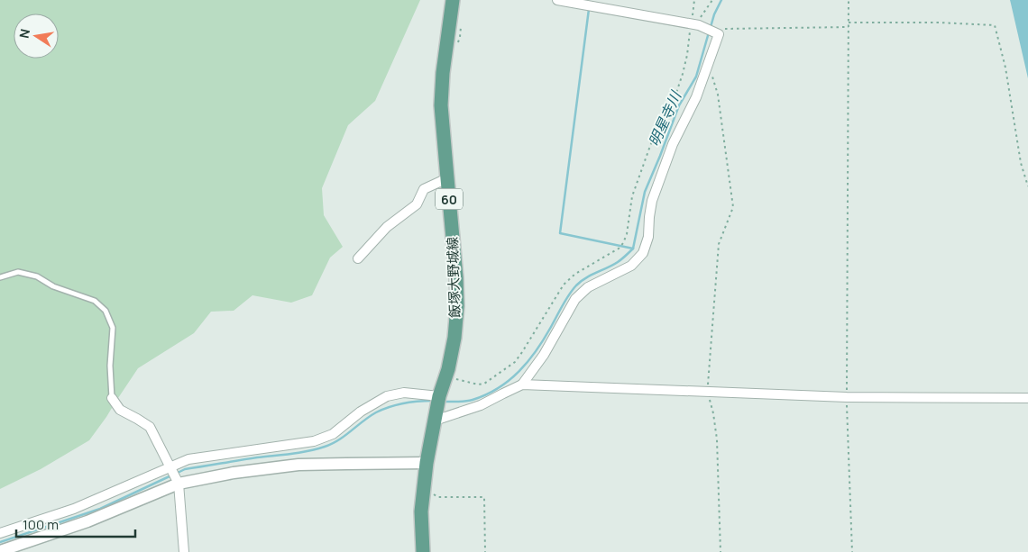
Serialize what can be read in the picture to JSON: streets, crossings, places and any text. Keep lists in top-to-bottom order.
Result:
{
  "streets": {
    "main road": ["60", "飯塚大野城線"]
  },
  "water": ["明星寺川"],
  "scale_bar": "100 m",
  "north": "left"
}
